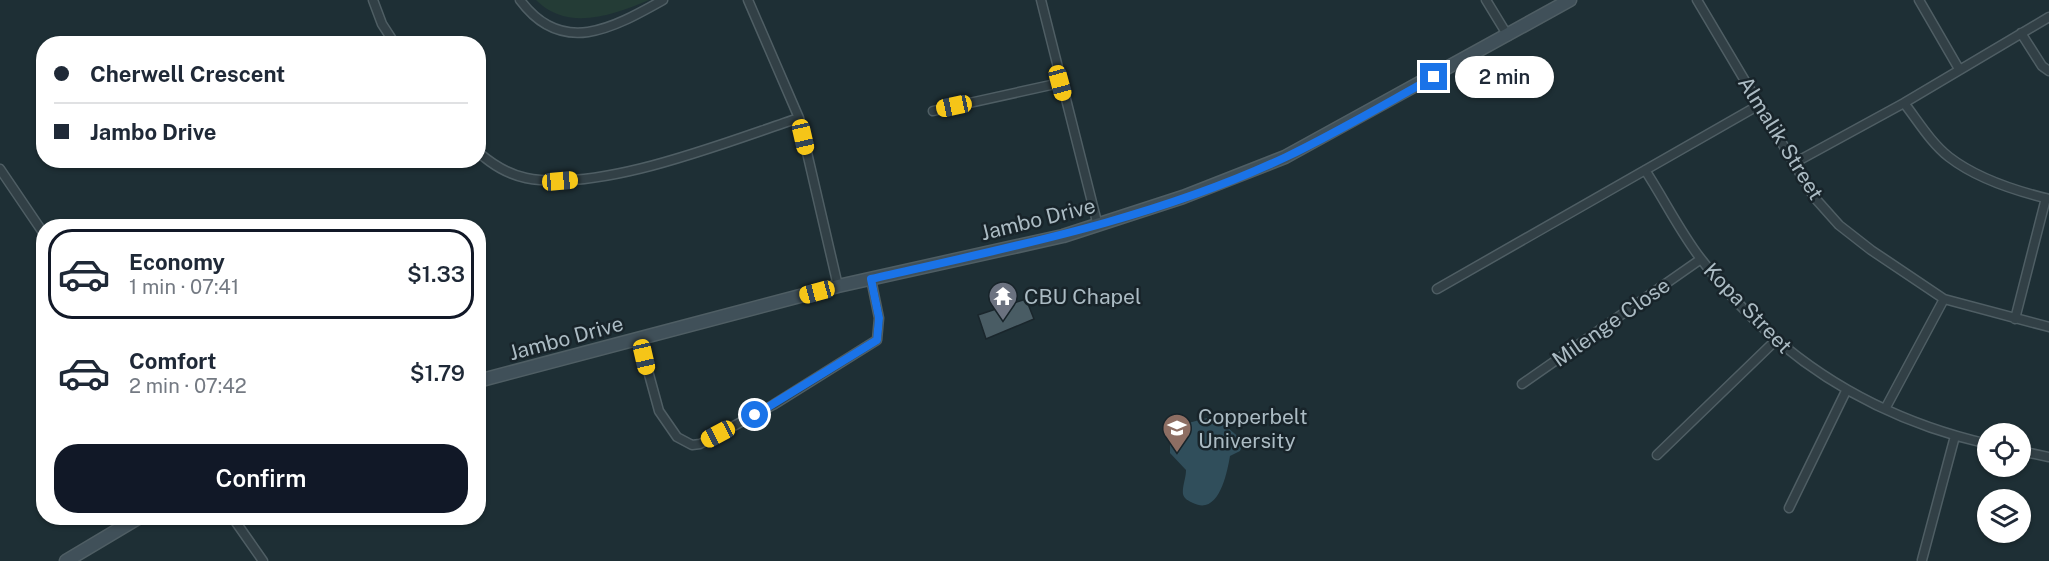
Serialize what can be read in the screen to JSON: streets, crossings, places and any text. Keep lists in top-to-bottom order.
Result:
{
  "streets": {
    "main road": ["Jambo Drive"],
    "street": ["Almalik Street", "Kopa Street", "Milenge Close"]
  },
  "crossings": [
    ["Kopa Street", "Milenge Close"]
  ],
  "places": {
    "temple": ["CBU Chapel"],
    "school or university": ["Copperbelt University"]
  },
  "page": {
    "banner": ["Cherwell Crescent", "Jambo Drive"],
    "bubble": "2 min",
    "list": [
      {
        "name": "Economy",
        "note": "1 min · 07:41",
        "value": "$1.33"
      },
      {
        "name": "Comfort",
        "note": "2 min · 07:42",
        "value": "$1.79"
      }
    ],
    "buttons": "Confirm"
  }
}
